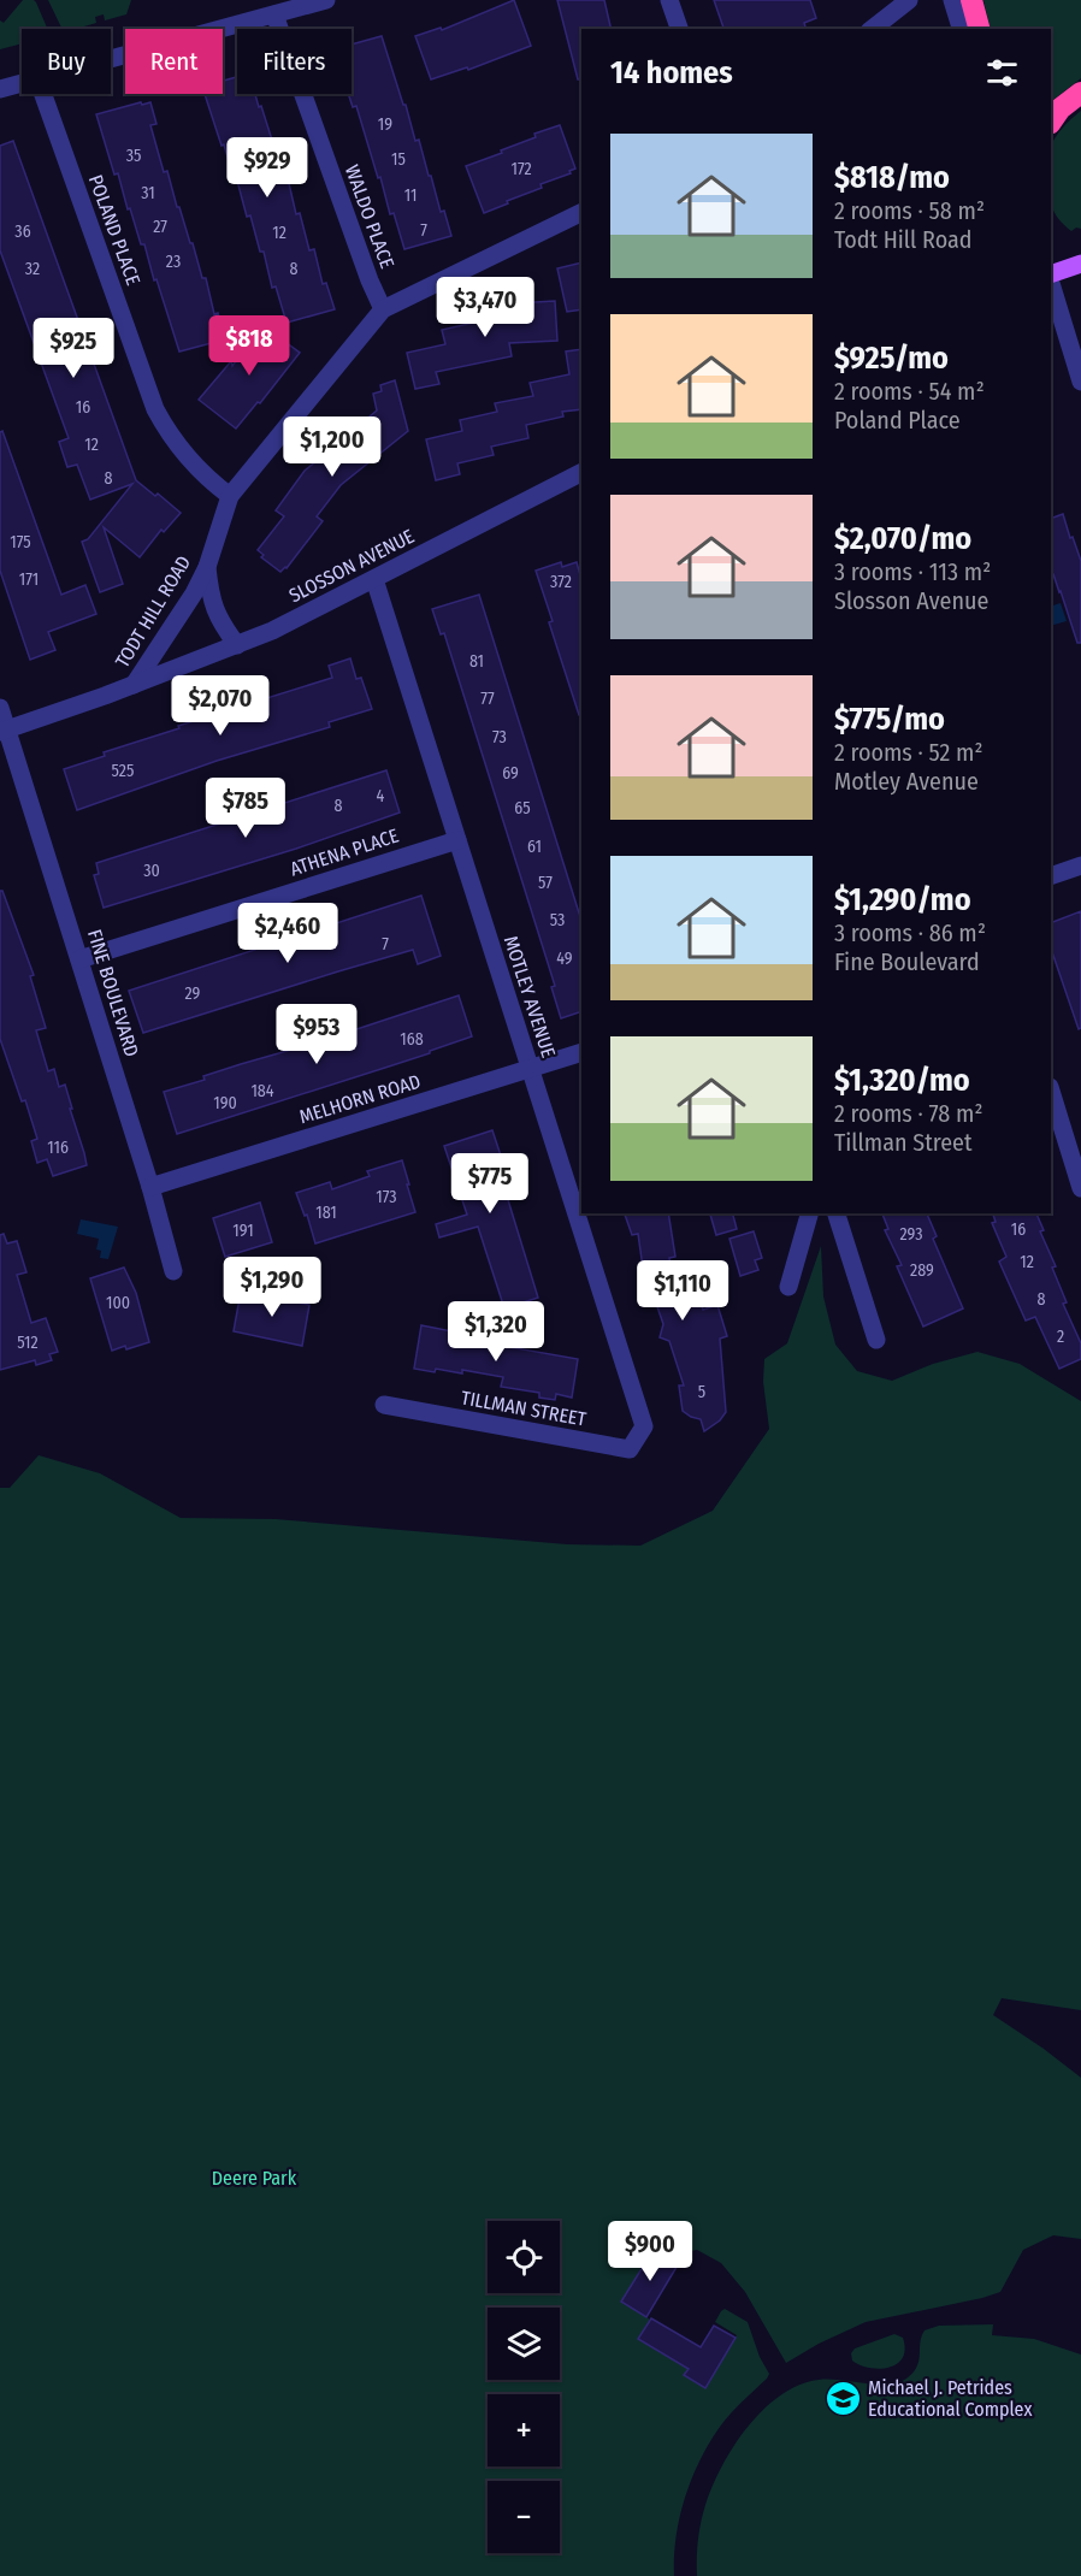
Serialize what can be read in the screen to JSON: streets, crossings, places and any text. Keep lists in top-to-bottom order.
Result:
{
  "streets": {
    "street": [
      "WALDO PLACE",
      "POLAND PLACE",
      "SLOSSON AVENUE",
      "TODT HILL ROAD",
      "ATHENA PLACE",
      "FINE BOULEVARD",
      "MOTLEY AVENUE",
      "MELHORN ROAD",
      "TILLMAN STREET"
    ]
  },
  "crossings": [
    ["WALDO PLACE", "TODT HILL ROAD"],
    ["POLAND PLACE", "TODT HILL ROAD"],
    ["SLOSSON AVENUE", "TODT HILL ROAD"],
    ["SLOSSON AVENUE", "MOTLEY AVENUE"],
    ["TODT HILL ROAD", "FINE BOULEVARD"],
    ["ATHENA PLACE", "FINE BOULEVARD"],
    ["ATHENA PLACE", "MOTLEY AVENUE"],
    ["FINE BOULEVARD", "MELHORN ROAD"],
    ["MOTLEY AVENUE", "MELHORN ROAD"],
    ["MOTLEY AVENUE", "TILLMAN STREET"]
  ],
  "parks": ["Deere Park"],
  "places": {
    "school or university": ["Michael J. Petrides Educational Complex"]
  },
  "house_numbers": [
    "19",
    "35",
    "15",
    "172",
    "31",
    "11",
    "27",
    "7",
    "36",
    "12",
    "23",
    "32",
    "8",
    "16",
    "12",
    "8",
    "175",
    "171",
    "372",
    "81",
    "77",
    "73",
    "525",
    "69",
    "4",
    "8",
    "65",
    "61",
    "30",
    "57",
    "53",
    "7",
    "49",
    "29",
    "168",
    "184",
    "190",
    "116",
    "173",
    "181",
    "16",
    "191",
    "293",
    "12",
    "289",
    "8",
    "100",
    "2",
    "512",
    "5"
  ],
  "page": {
    "chip": ["Buy", "Rent", "Filters"],
    "heading": "14 homes",
    "list": [
      {
        "name": "$818/mo",
        "note": "2 rooms · 58 m² · Todt Hill Road"
      },
      {
        "name": "$925/mo",
        "note": "2 rooms · 54 m² · Poland Place"
      },
      {
        "name": "$2,070/mo",
        "note": "3 rooms · 113 m² · Slosson Avenue"
      },
      {
        "name": "$775/mo",
        "note": "2 rooms · 52 m² · Motley Avenue"
      },
      {
        "name": "$1,290/mo",
        "note": "3 rooms · 86 m² · Fine Boulevard"
      },
      {
        "name": "$1,320/mo",
        "note": "2 rooms · 78 m² · Tillman Street"
      }
    ],
    "price": [
      "$929",
      "$3,470",
      "$818",
      "$925",
      "$1,200",
      "$2,070",
      "$785",
      "$2,460",
      "$953",
      "$775",
      "$1,290",
      "$1,110",
      "$1,320",
      "$900"
    ],
    "map_buttons": ["+", "−"]
  }
}
